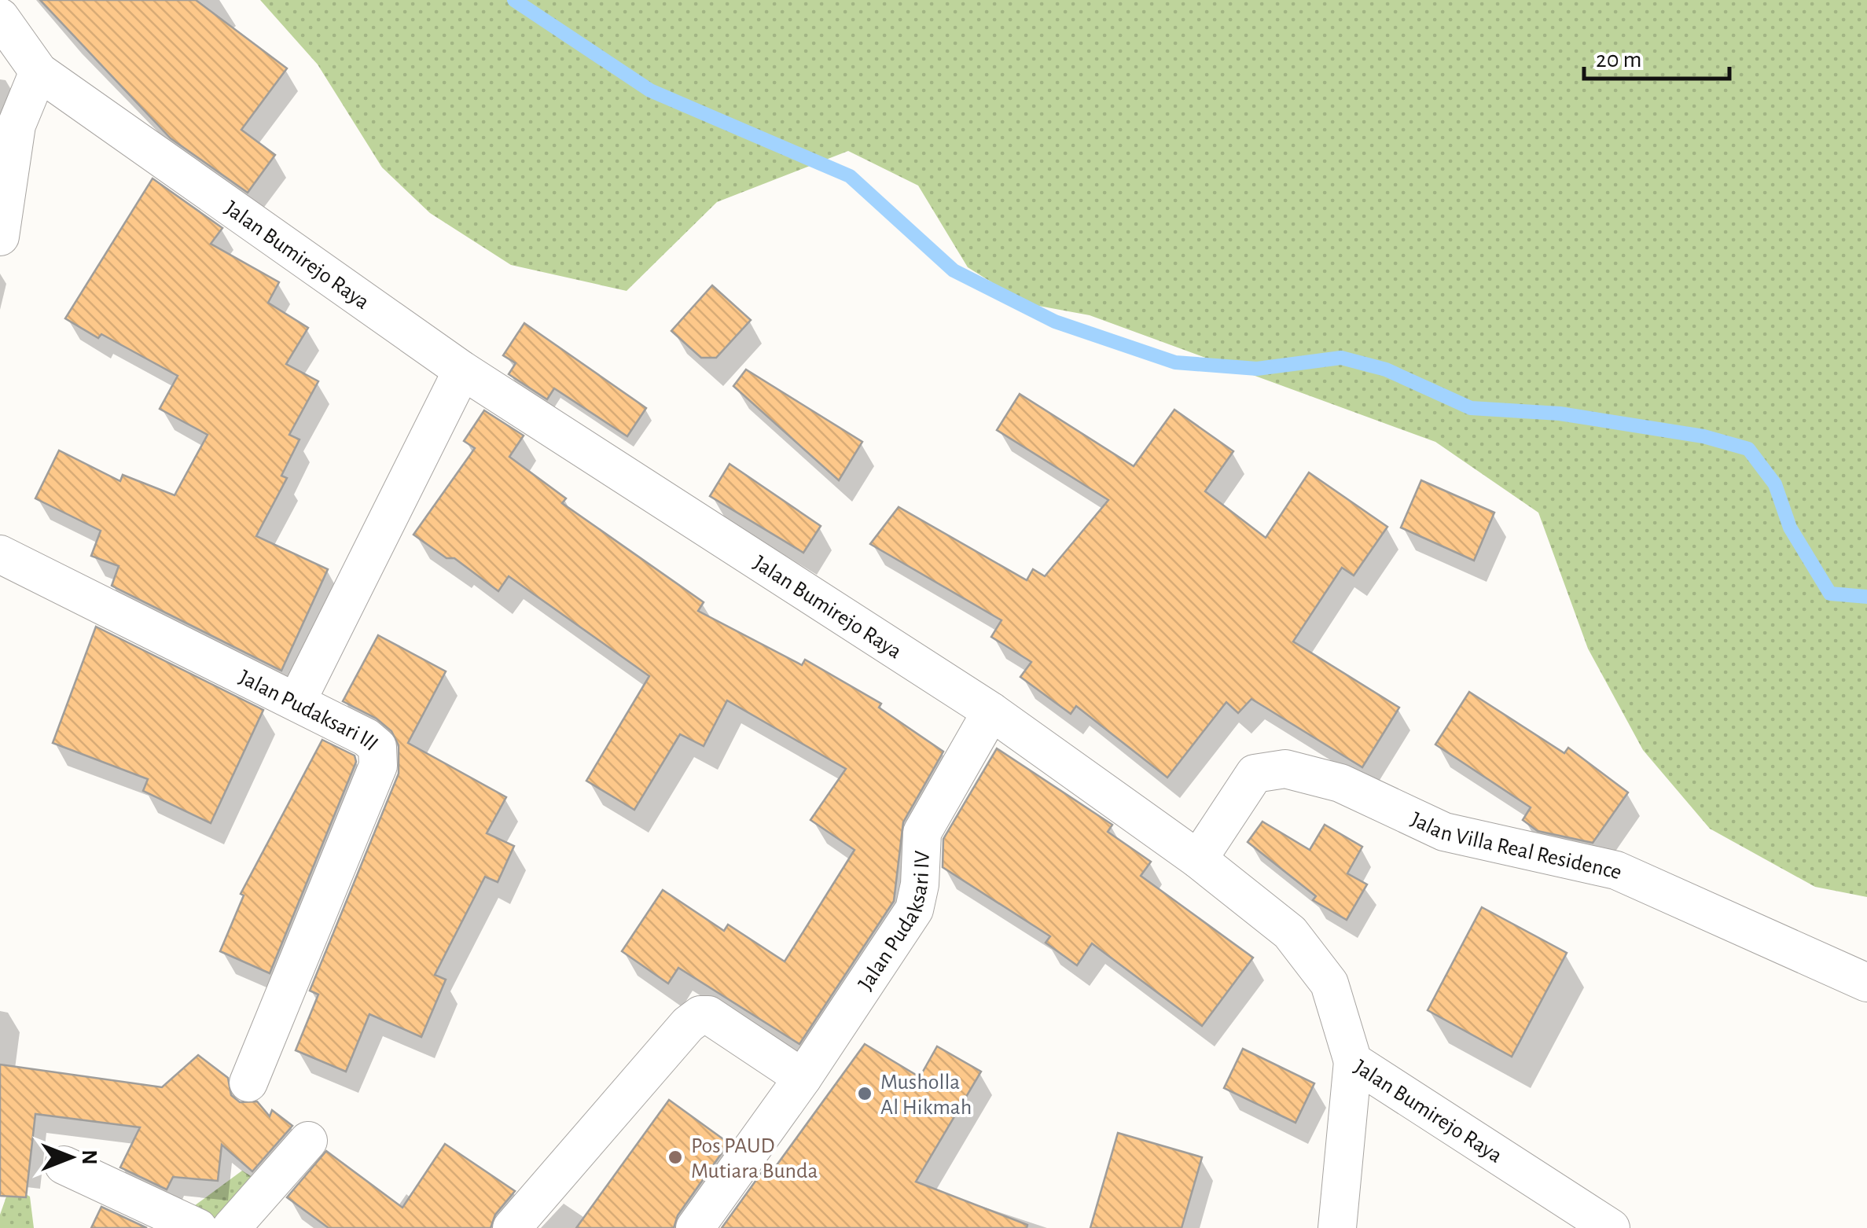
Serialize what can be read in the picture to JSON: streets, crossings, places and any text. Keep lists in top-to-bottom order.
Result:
{
  "streets": {
    "street": [
      "Jalan Bumirejo Raya",
      "Jalan Pudaksari III",
      "Jalan Villa Real Residence",
      "Jalan Pudaksari IV"
    ]
  },
  "crossings": [
    ["Jalan Bumirejo Raya", "Jalan Villa Real Residence"],
    ["Jalan Bumirejo Raya", "Jalan Pudaksari IV"]
  ],
  "places": ["Musholla Al Hikmah", "Pos PAUD Mutiara Bunda"],
  "scale_bar": "20 m",
  "north": "right"
}
